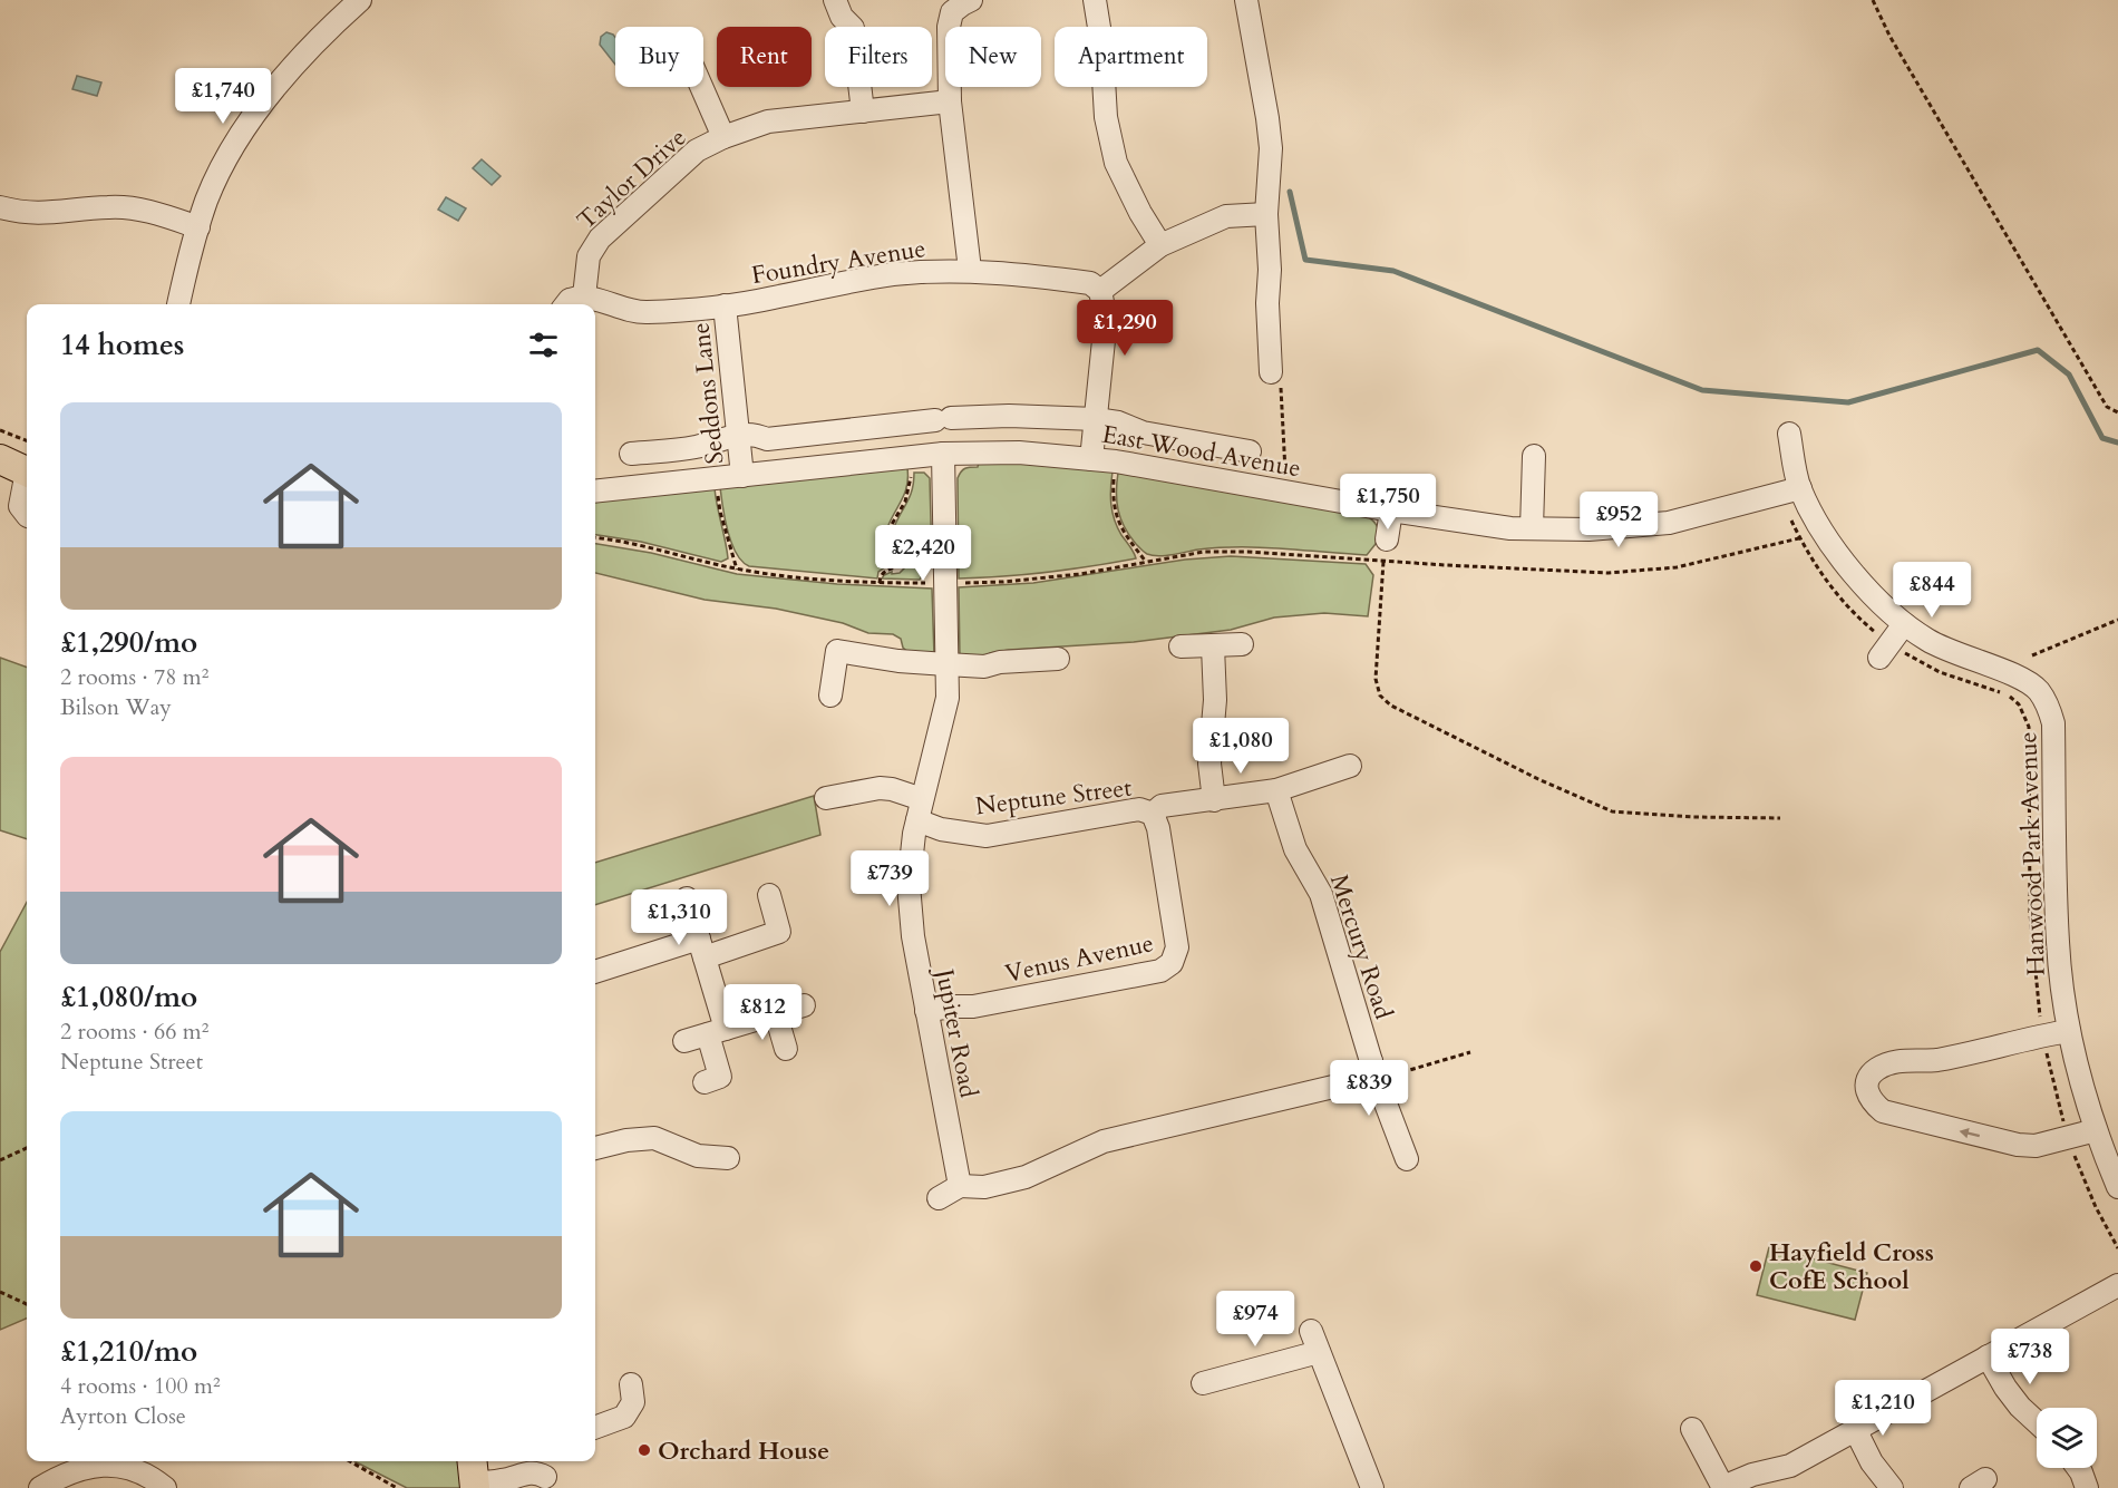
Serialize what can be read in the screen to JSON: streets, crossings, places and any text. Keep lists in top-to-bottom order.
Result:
{
  "streets": {
    "street": [
      "Taylor Drive",
      "Foundry Avenue",
      "Seddons Lane",
      "East Wood Avenue",
      "Neptune Street",
      "Hanwood Park Avenue",
      "Mercury Road",
      "Venus Avenue",
      "Jupiter Road"
    ]
  },
  "crossings": [
    ["Taylor Drive", "Foundry Avenue"],
    ["Foundry Avenue", "Seddons Lane"],
    ["Seddons Lane", "East Wood Avenue"],
    ["East Wood Avenue", "Hanwood Park Avenue"],
    ["East Wood Avenue", "Jupiter Road"],
    ["Neptune Street", "Mercury Road"],
    ["Neptune Street", "Venus Avenue"],
    ["Neptune Street", "Jupiter Road"],
    ["Venus Avenue", "Jupiter Road"]
  ],
  "places": ["Hayfield Cross CofE School", "Orchard House"],
  "page": {
    "chip": [
      "Buy",
      "Rent",
      "Filters",
      "New",
      "Apartment"
    ],
    "price": [
      "£1,740",
      "£1,290",
      "£1,750",
      "£952",
      "£2,420",
      "£844",
      "£1,080",
      "£739",
      "£1,310",
      "£812",
      "£839",
      "£974",
      "£738",
      "£1,210"
    ],
    "heading": "14 homes",
    "list": [
      {
        "name": "£1,290/mo",
        "note": "2 rooms · 78 m² · Bilson Way"
      },
      {
        "name": "£1,080/mo",
        "note": "2 rooms · 66 m² · Neptune Street"
      },
      {
        "name": "£1,210/mo",
        "note": "4 rooms · 100 m² · Ayrton Close"
      }
    ]
  }
}
